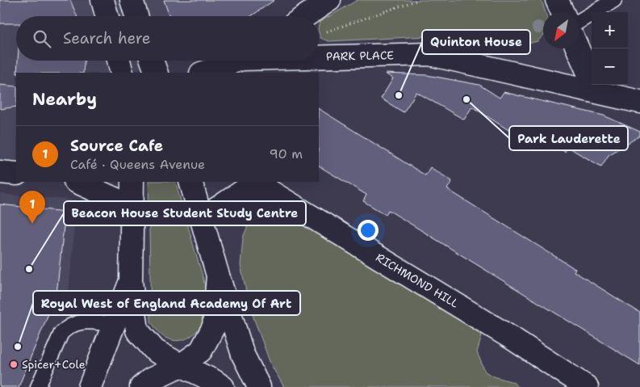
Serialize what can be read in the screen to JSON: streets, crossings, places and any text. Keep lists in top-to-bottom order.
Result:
{
  "streets": {
    "street": ["PARK PLACE", "RICHMOND HILL"]
  },
  "places": [
    "Quinton House",
    "Park Lauderette",
    "Beacon House Student Study Centre",
    "Royal West of England Academy Of Art",
    "Spicer+Cole"
  ],
  "north": "bottom left",
  "page": {
    "map_buttons": ["+", "−"],
    "search": "Search here",
    "heading": "Nearby",
    "list": [
      {
        "mark": "1",
        "name": "Source Cafe",
        "note": "Café · Queens Avenue",
        "value": "90 m"
      }
    ],
    "pins": "1"
  }
}
